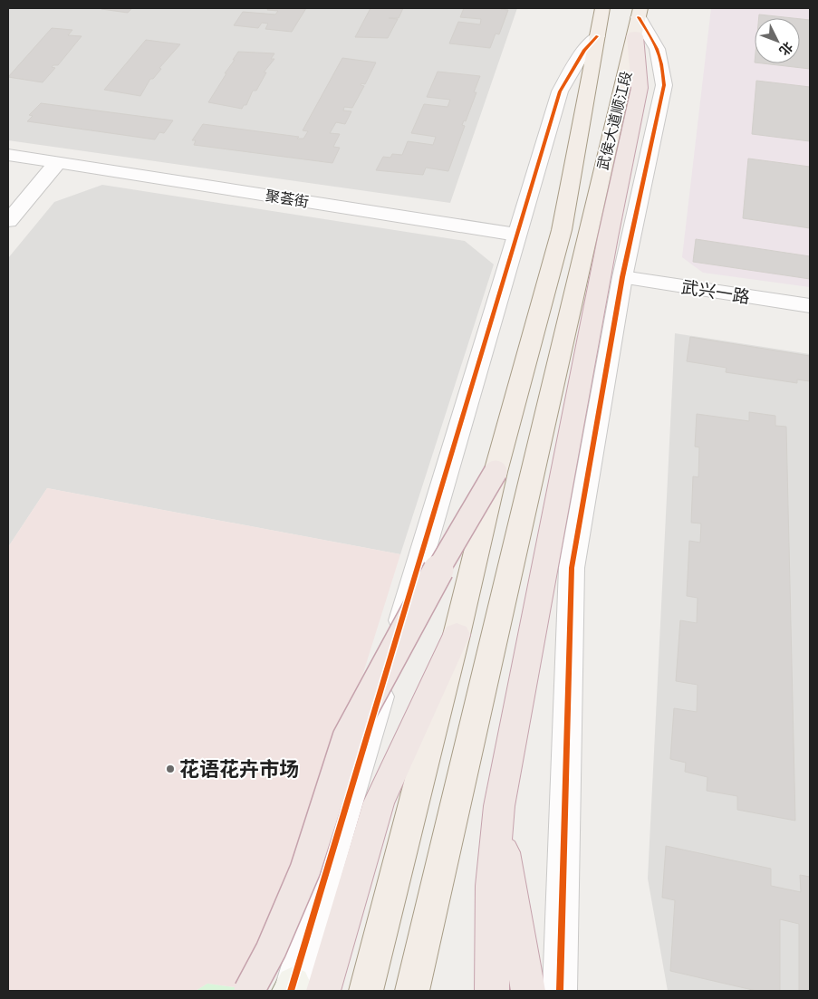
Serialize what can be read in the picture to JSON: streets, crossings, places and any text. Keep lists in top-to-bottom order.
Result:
{
  "streets": {
    "main road": ["武侯大道顺江段"],
    "street": ["聚荟街", "武兴一路"]
  },
  "places": ["花语花卉市场"],
  "north": "bottom right"
}
